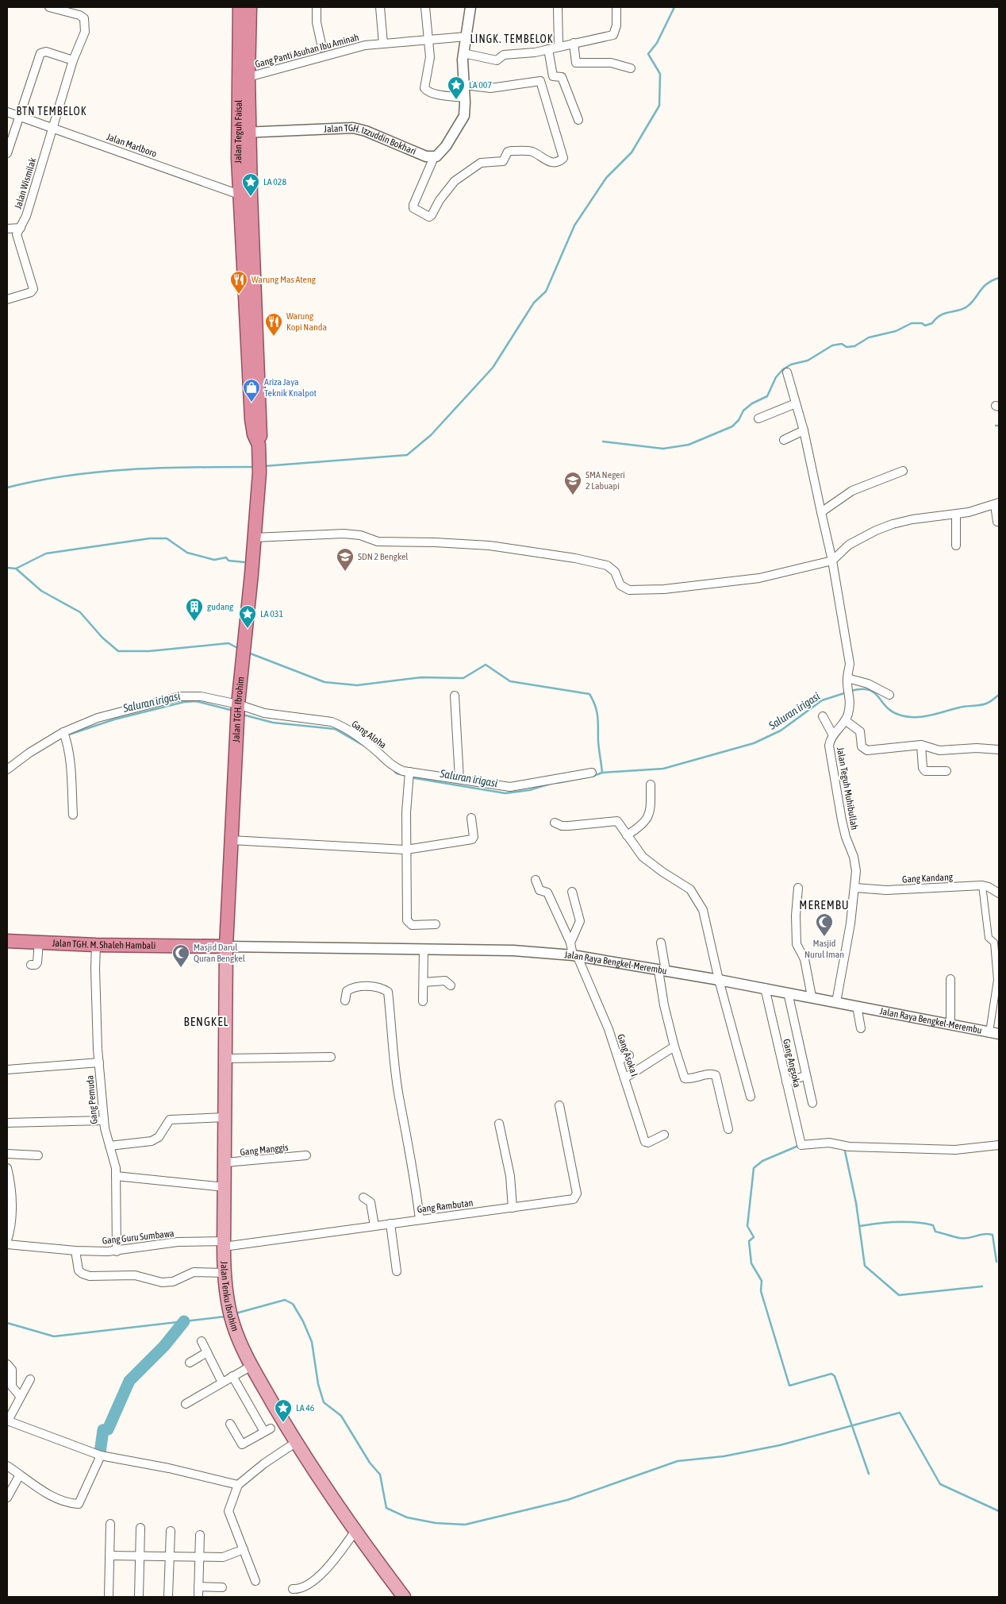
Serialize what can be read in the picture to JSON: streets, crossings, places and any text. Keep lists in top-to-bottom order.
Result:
{
  "streets": {
    "highway": ["Jalan Teguh Faisal", "Jalan TGH. Ibrohim", "Jalan TGH. M. Shaleh Hambali"],
    "main road": ["Jalan Tenku Ibrohim"],
    "street": [
      "Gang Panti Asuhan Ibu Aminah",
      "Jalan TGH. Izzuddin Bokhari",
      "Jalan Marlboro",
      "Jalan Wismilak",
      "Gang Aloha",
      "Jalan Teguh Muhibullah",
      "Gang Kandang",
      "Jalan Raya Bengkel-Merembu",
      "Gang Asoka I",
      "Gang Angsoka",
      "Gang Pemuda",
      "Gang Manggis",
      "Gang Rambutan",
      "Gang Guru Sumbawa"
    ]
  },
  "crossings": [
    ["Gang Panti Asuhan Ibu Aminah", "Jalan Teguh Faisal"],
    ["Jalan Teguh Faisal", "Jalan TGH. Izzuddin Bokhari"],
    ["Jalan Teguh Faisal", "Jalan Marlboro"],
    ["Jalan Teguh Faisal", "Jalan TGH. Ibrohim"],
    ["Jalan Marlboro", "Jalan Wismilak"],
    ["Jalan TGH. Ibrohim", "Gang Aloha"],
    ["Jalan TGH. Ibrohim", "Jalan TGH. M. Shaleh Hambali"],
    ["Jalan TGH. Ibrohim", "Jalan Raya Bengkel-Merembu"],
    ["Jalan TGH. Ibrohim", "Jalan Tenku Ibrohim"],
    ["Jalan Teguh Muhibullah", "Gang Kandang"],
    ["Jalan Teguh Muhibullah", "Jalan Raya Bengkel-Merembu"],
    ["Jalan TGH. M. Shaleh Hambali", "Jalan Raya Bengkel-Merembu"],
    ["Jalan TGH. M. Shaleh Hambali", "Gang Pemuda"],
    ["Jalan TGH. M. Shaleh Hambali", "Jalan Tenku Ibrohim"],
    ["Jalan Raya Bengkel-Merembu", "Gang Asoka I"],
    ["Jalan Raya Bengkel-Merembu", "Gang Angsoka"],
    ["Jalan Raya Bengkel-Merembu", "Jalan Tenku Ibrohim"],
    ["Gang Pemuda", "Gang Guru Sumbawa"],
    ["Gang Manggis", "Jalan Tenku Ibrohim"],
    ["Gang Rambutan", "Gang Guru Sumbawa"],
    ["Gang Rambutan", "Jalan Tenku Ibrohim"],
    ["Gang Guru Sumbawa", "Jalan Tenku Ibrohim"]
  ],
  "districts": [
    "LINGK. TEMBELOK",
    "BTN TEMBELOK",
    "MEREMBU",
    "BENGKEL"
  ],
  "water": ["Saluran irigasi"],
  "places": {
    "place": [
      "LA 007",
      "LA 028",
      "LA 031",
      "LA 46"
    ],
    "restaurant": ["Warung Mas Ateng", "Warung Kopi Nanda"],
    "shop": ["Ariza Jaya Teknik Knalpot"],
    "school or university": ["SMA Negeri 2 Labuapi", "SDN 2 Bengkel"],
    "building": ["gudang"],
    "mosque": ["Masjid Nurul Iman", "Masjid Darul Quran Bengkel"]
  }
}
